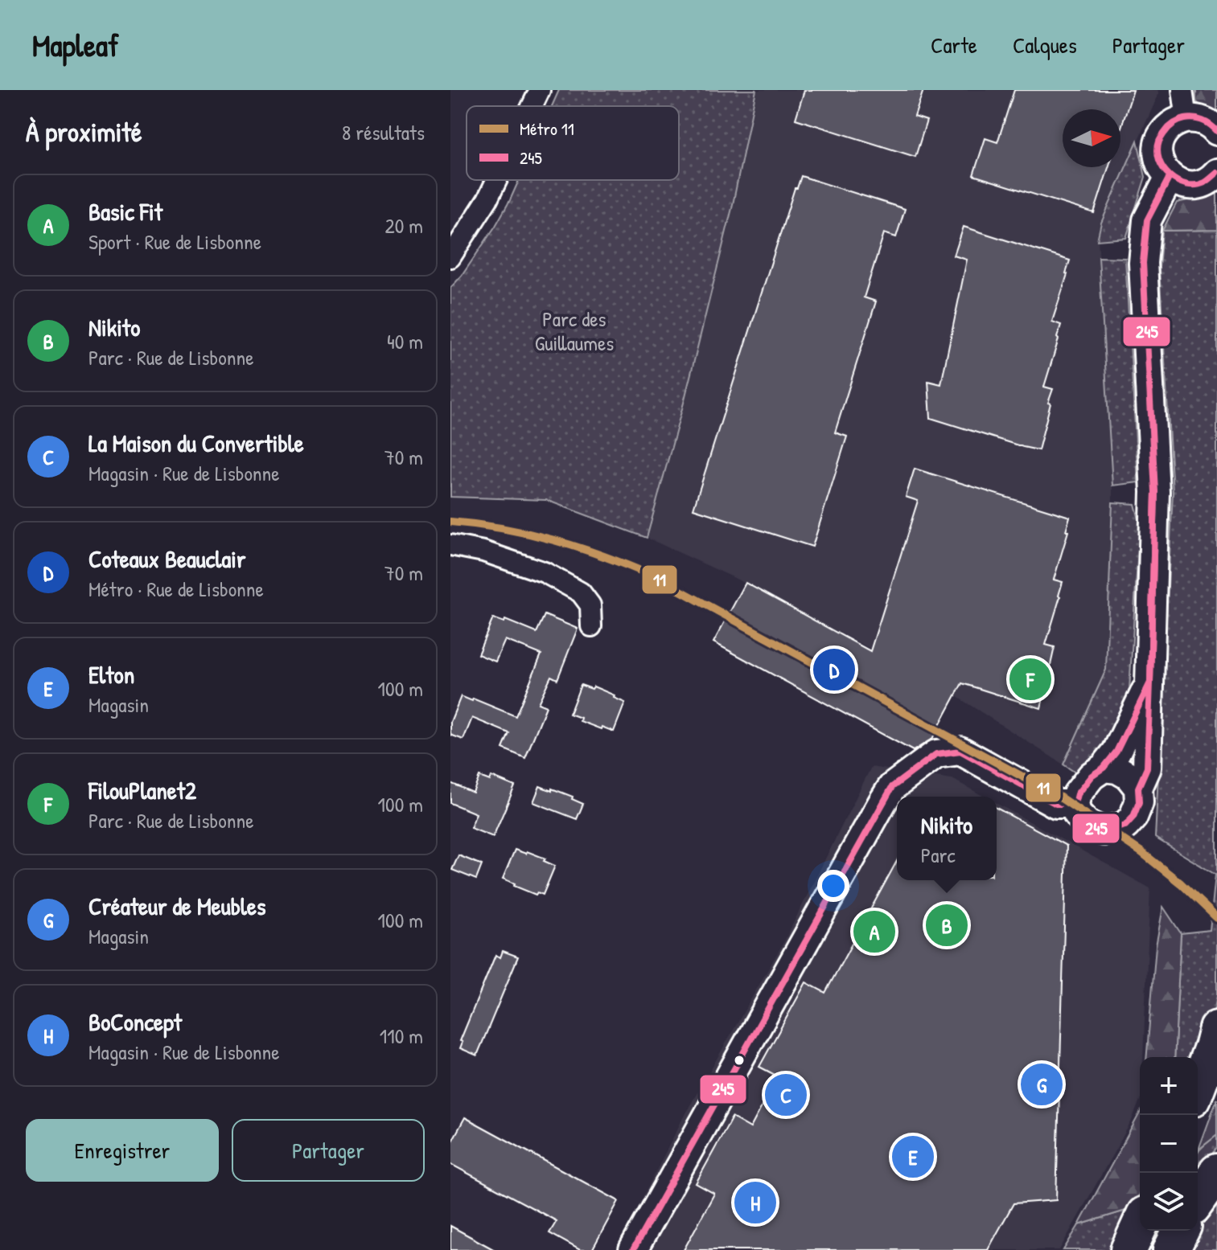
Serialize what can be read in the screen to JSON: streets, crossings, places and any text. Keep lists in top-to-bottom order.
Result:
{
  "parks": ["Parc des Guillaumes"],
  "lines": ["transit line 245", "metro line 11"],
  "legend": ["Métro 11", "245"],
  "north": "right",
  "page": {
    "header": "Mapleaf",
    "nav": ["Carte", "Calques", "Partager"],
    "heading": ["À proximité", "8 résultats"],
    "list": [
      {
        "mark": "A",
        "name": "Basic Fit",
        "note": "Sport · Rue de Lisbonne",
        "value": "20 m"
      },
      {
        "mark": "B",
        "name": "Nikito",
        "note": "Parc · Rue de Lisbonne",
        "value": "40 m"
      },
      {
        "mark": "C",
        "name": "La Maison du Convertible",
        "note": "Magasin · Rue de Lisbonne",
        "value": "70 m"
      },
      {
        "mark": "D",
        "name": "Coteaux Beauclair",
        "note": "Métro · Rue de Lisbonne",
        "value": "70 m"
      },
      {
        "mark": "E",
        "name": "Elton",
        "note": "Magasin",
        "value": "100 m"
      },
      {
        "mark": "F",
        "name": "FilouPlanet2",
        "note": "Parc · Rue de Lisbonne",
        "value": "100 m"
      },
      {
        "mark": "G",
        "name": "Créateur de Meubles",
        "note": "Magasin",
        "value": "100 m"
      },
      {
        "mark": "H",
        "name": "BoConcept",
        "note": "Magasin · Rue de Lisbonne",
        "value": "110 m"
      }
    ],
    "pins": [
      "D",
      "F",
      "B",
      "A",
      "G",
      "C",
      "E",
      "H"
    ],
    "popup": ["Nikito", "Parc"],
    "map_buttons": ["+", "−"],
    "buttons": ["Enregistrer", "Partager"]
  }
}
